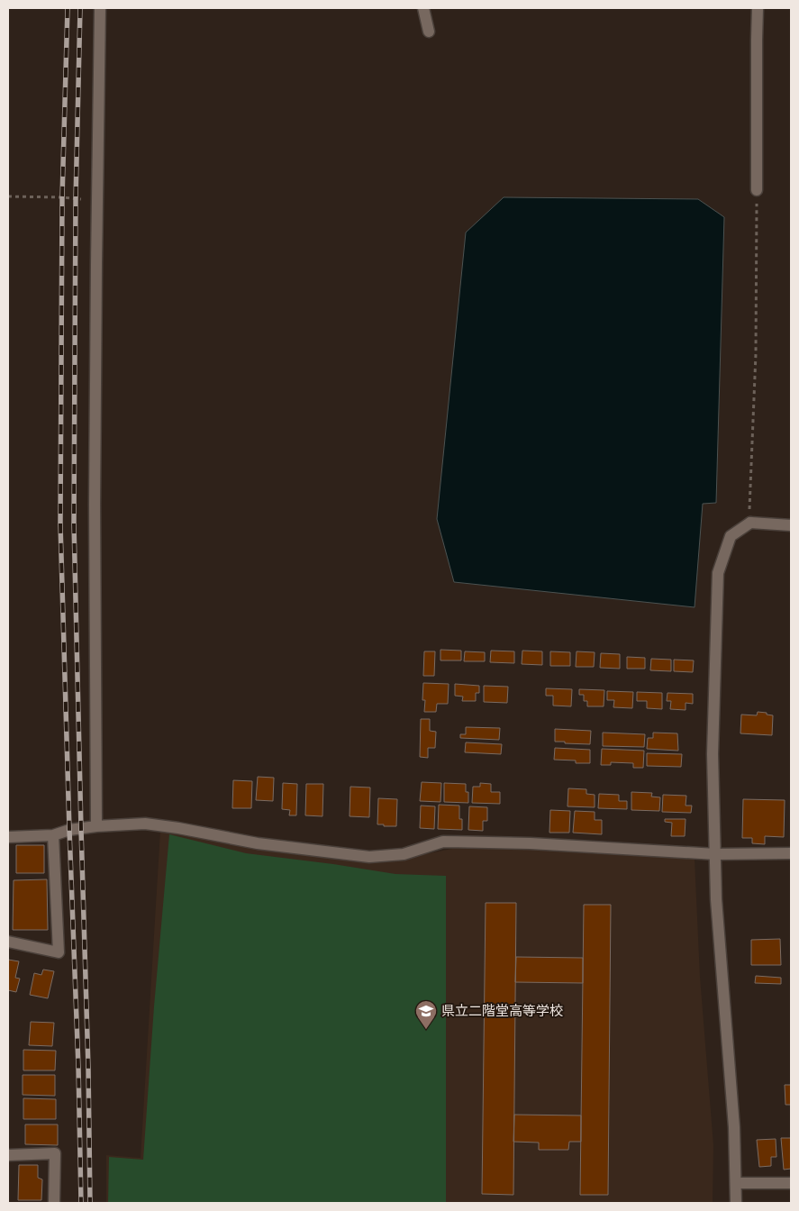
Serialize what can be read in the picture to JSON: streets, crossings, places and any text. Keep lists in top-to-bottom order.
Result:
{
  "places": {
    "school or university": ["県立二階堂高等学校"]
  }
}
